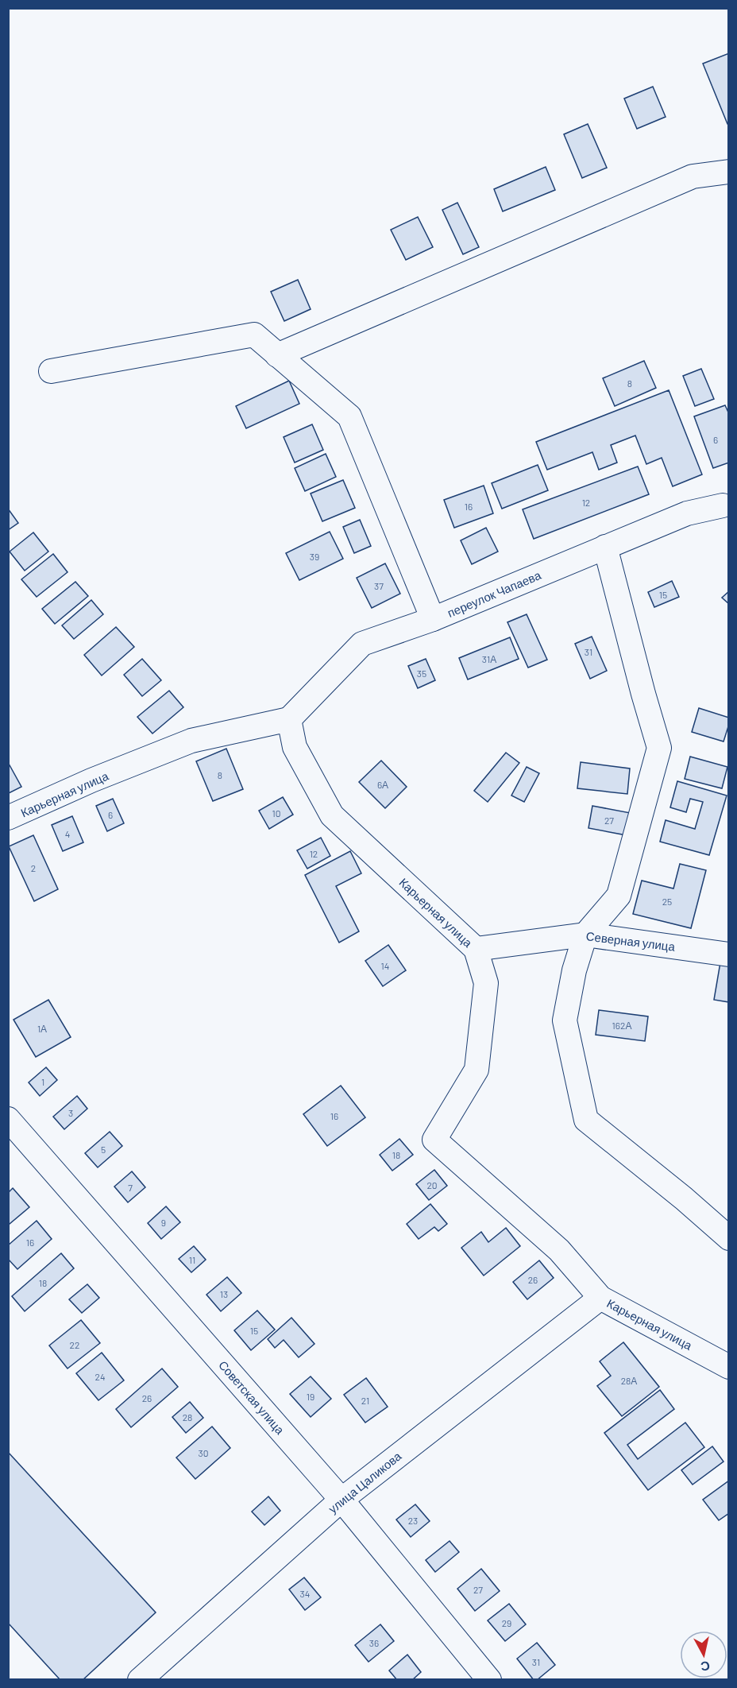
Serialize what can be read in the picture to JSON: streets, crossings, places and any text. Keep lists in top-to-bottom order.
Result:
{
  "streets": {
    "street": [
      "переулок Чапаева",
      "Карьерная улица",
      "Северная улица",
      "Советская улица",
      "улица Цаликова"
    ]
  },
  "crossings": [
    ["переулок Чапаева", "Карьерная улица"],
    ["Карьерная улица", "Северная улица"],
    ["Карьерная улица", "улица Цаликова"],
    ["Советская улица", "улица Цаликова"]
  ],
  "house_numbers": [
    "8",
    "6",
    "12",
    "16",
    "39",
    "37",
    "15",
    "31",
    "31А",
    "35",
    "8",
    "6А",
    "10",
    "6",
    "27",
    "4",
    "12",
    "2",
    "25",
    "14",
    "162А",
    "1А",
    "1",
    "3",
    "16",
    "5",
    "18",
    "20",
    "7",
    "9",
    "16",
    "11",
    "26",
    "18",
    "13",
    "15",
    "22",
    "24",
    "28А",
    "19",
    "26",
    "21",
    "28",
    "30",
    "23",
    "27",
    "34",
    "29",
    "36",
    "31"
  ],
  "north": "bottom"
}
